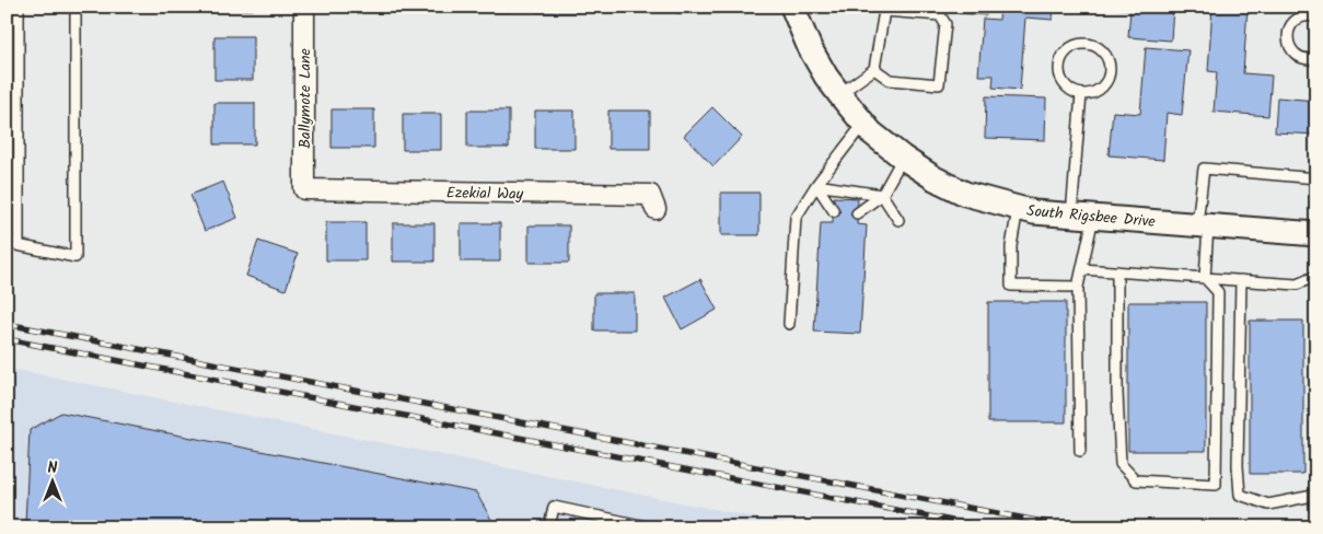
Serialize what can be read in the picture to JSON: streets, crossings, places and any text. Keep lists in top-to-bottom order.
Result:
{
  "streets": {
    "street": ["Ballymote Lane", "Ezekial Way", "South Rigsbee Drive"]
  },
  "crossings": [
    ["Ballymote Lane", "Ezekial Way"]
  ],
  "north": "top"
}
